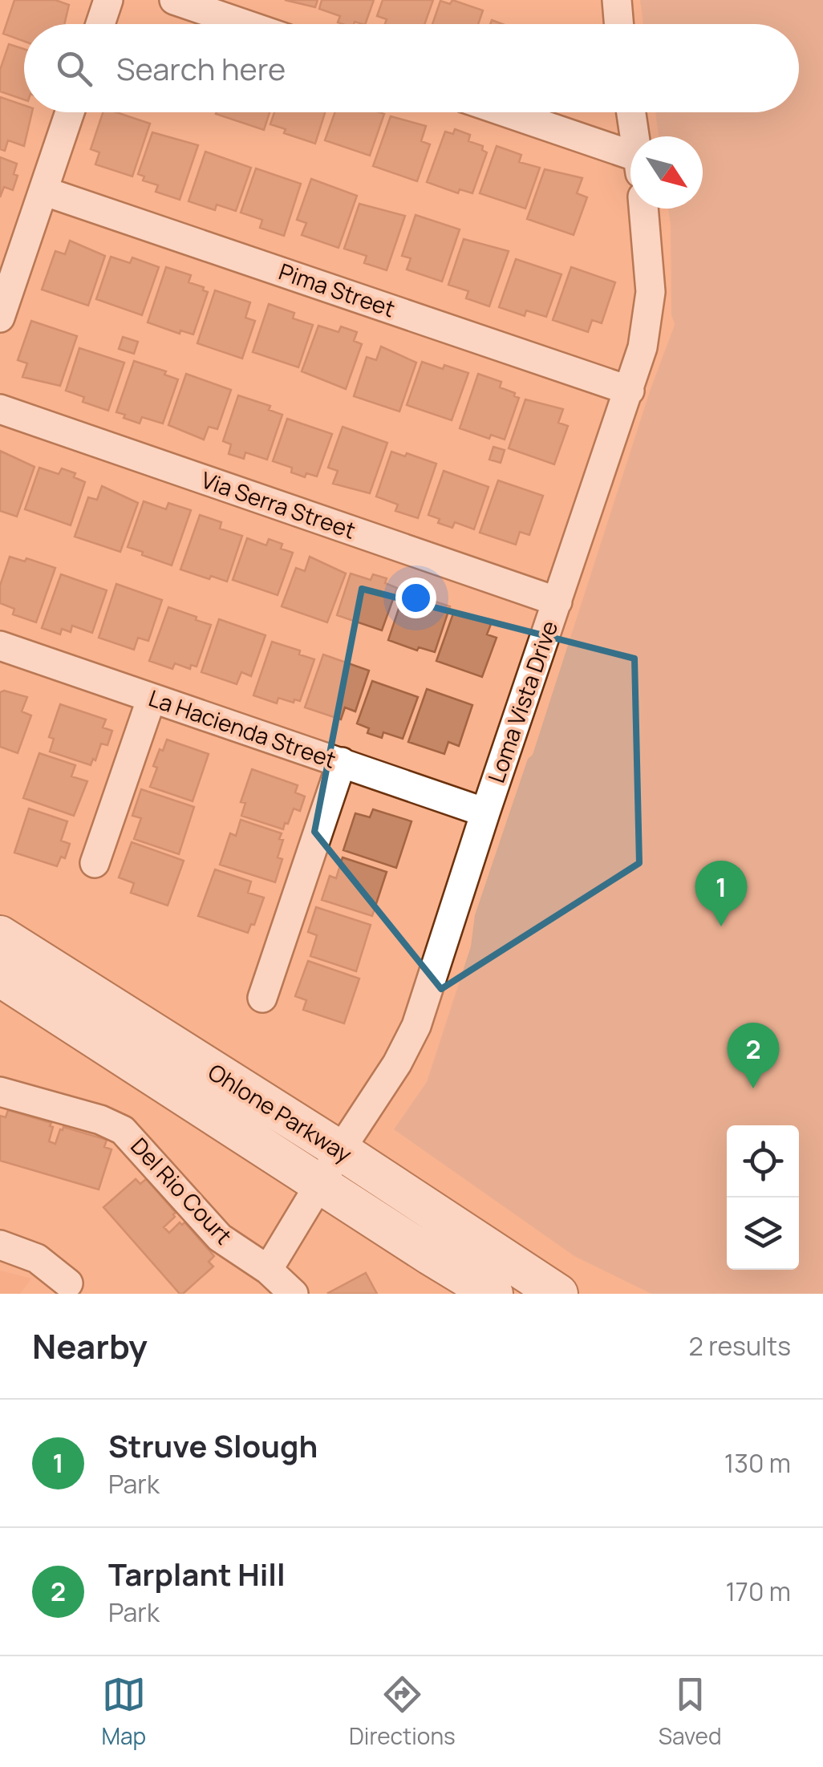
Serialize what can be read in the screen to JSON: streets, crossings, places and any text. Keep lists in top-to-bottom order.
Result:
{
  "streets": {
    "street": [
      "Pima Street",
      "Via Serra Street",
      "Loma Vista Drive",
      "La Hacienda Street",
      "Ohlone Parkway",
      "Del Rio Court"
    ]
  },
  "crossings": [
    ["Pima Street", "Loma Vista Drive"],
    ["Via Serra Street", "Loma Vista Drive"],
    ["Loma Vista Drive", "La Hacienda Street"],
    ["Loma Vista Drive", "Ohlone Parkway"],
    ["Loma Vista Drive", "Del Rio Court"]
  ],
  "north": "bottom right",
  "page": {
    "search": "Search here",
    "pins": ["1", "2"],
    "heading": ["Nearby", "2 results"],
    "list": [
      {
        "mark": "1",
        "name": "Struve Slough",
        "note": "Park",
        "value": "130 m"
      },
      {
        "mark": "2",
        "name": "Tarplant Hill",
        "note": "Park",
        "value": "170 m"
      }
    ],
    "nav": ["Map", "Directions", "Saved"]
  }
}
